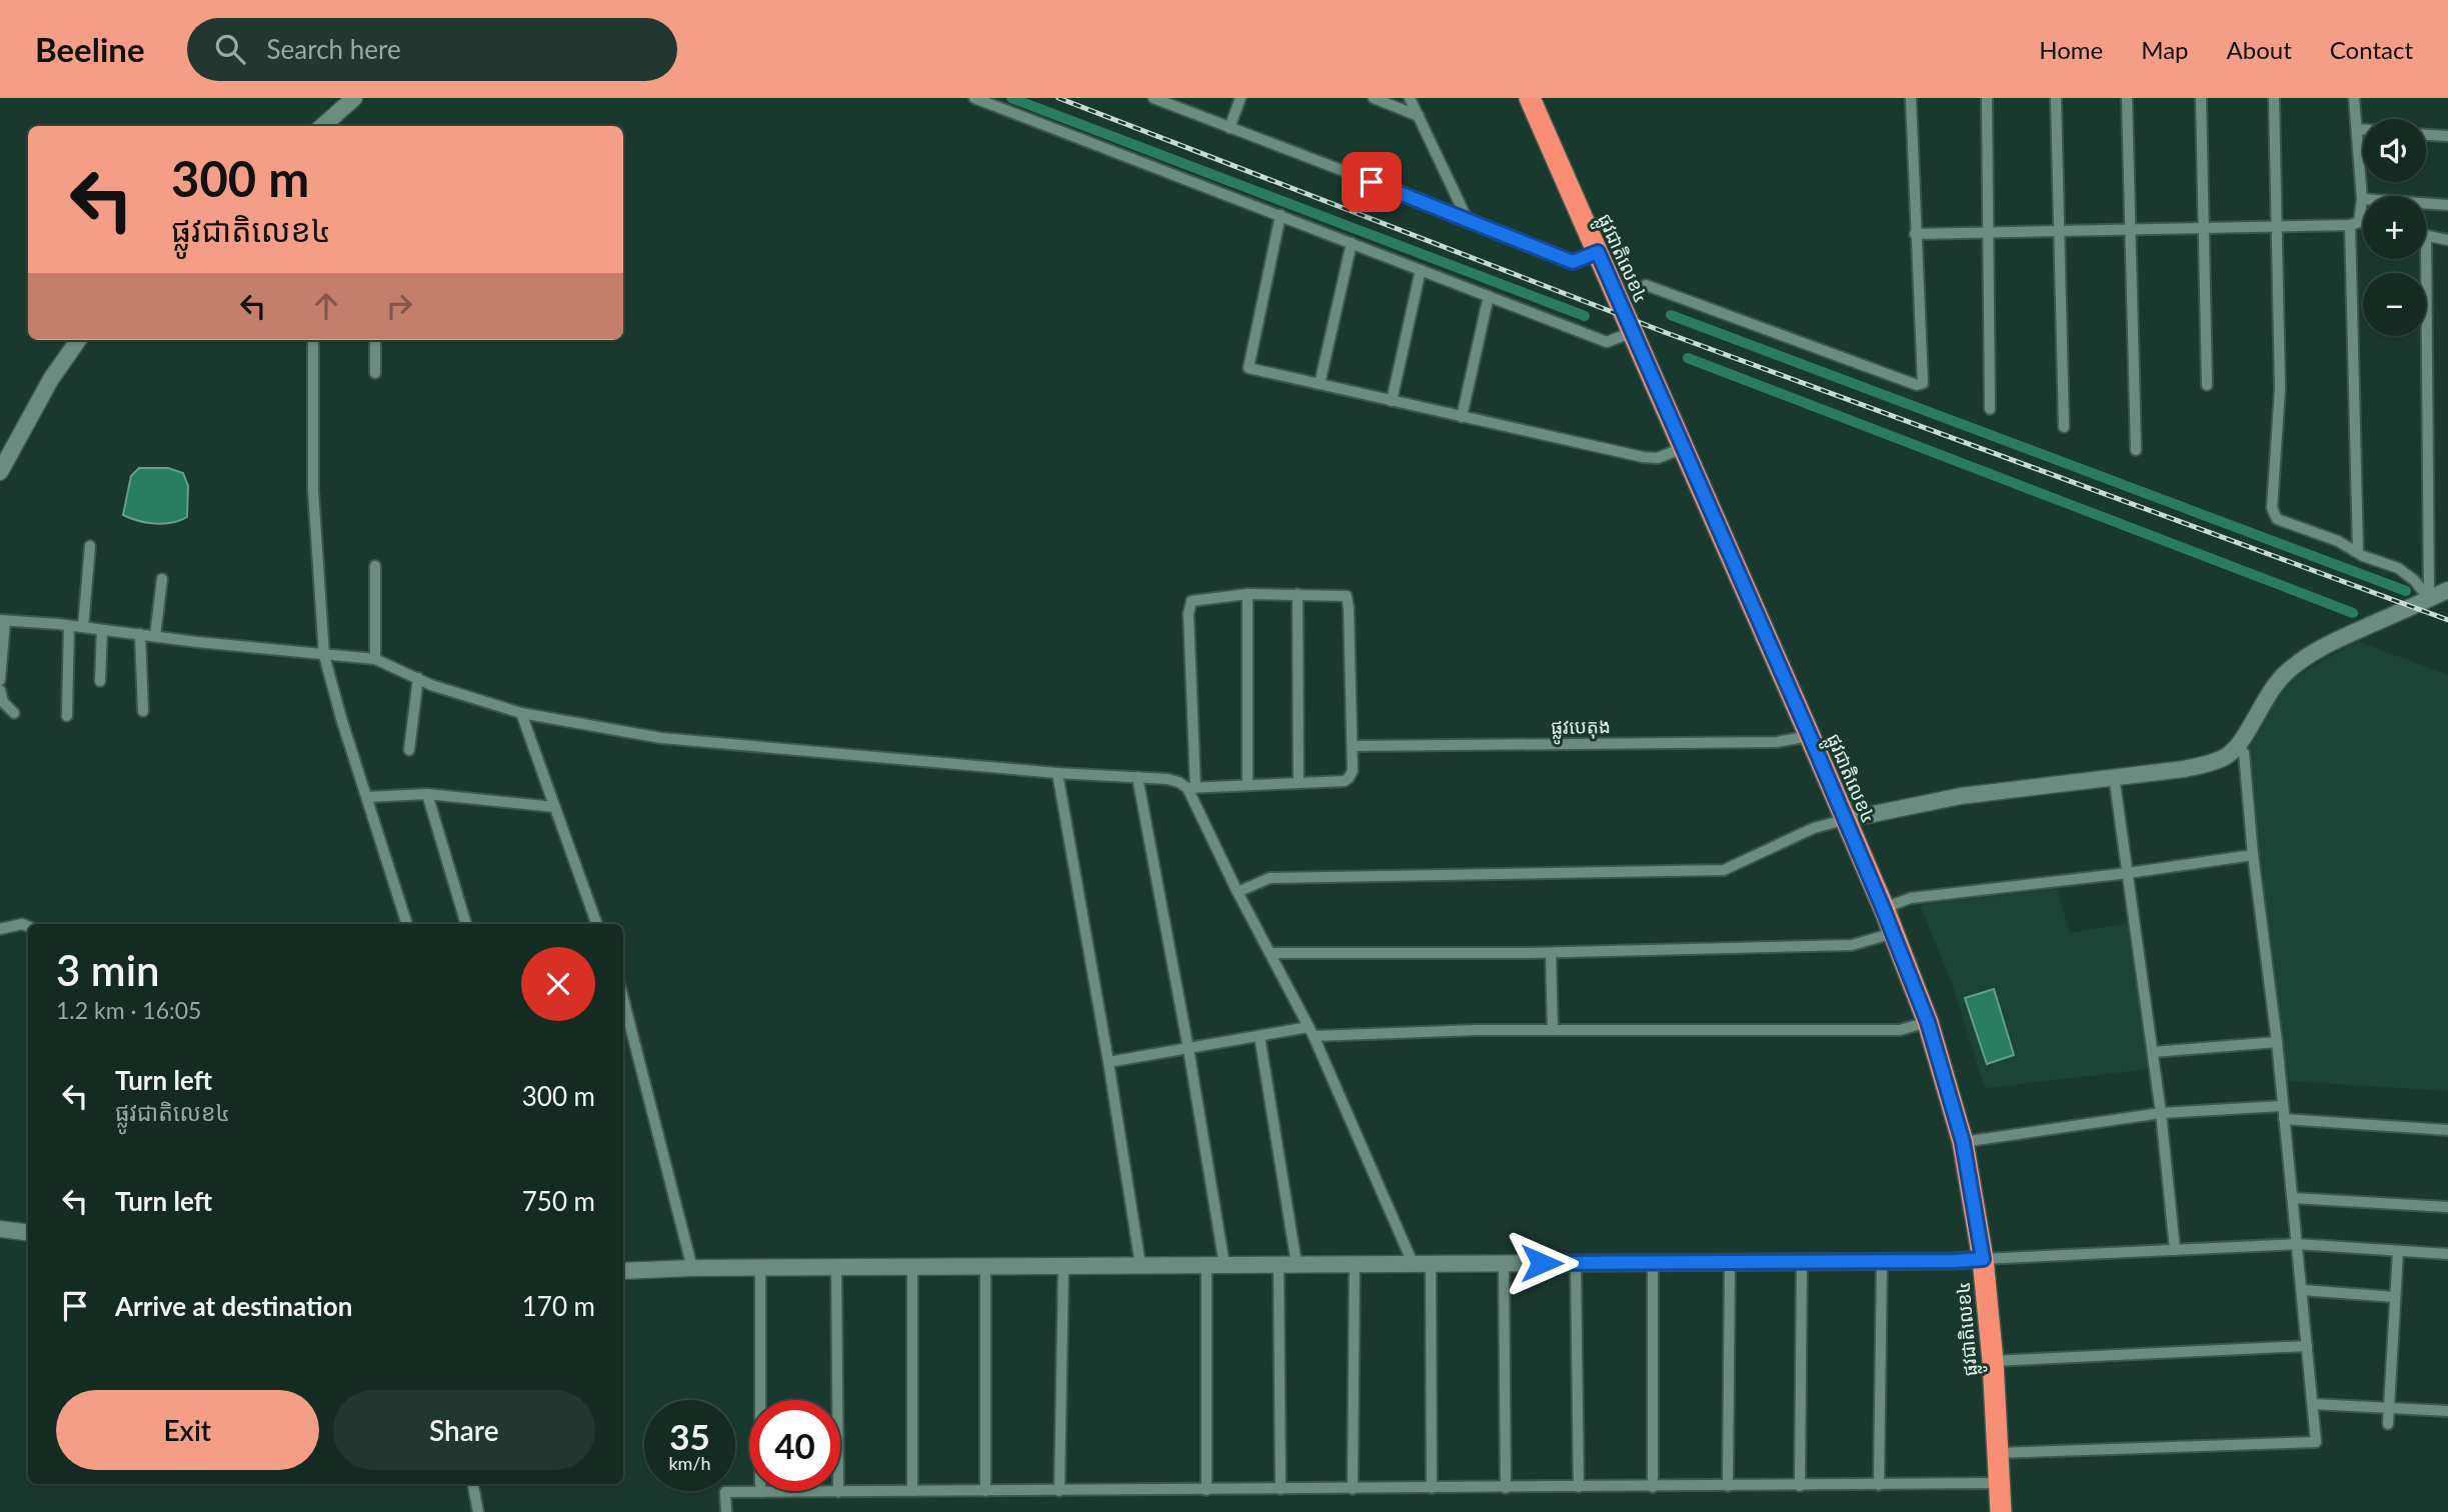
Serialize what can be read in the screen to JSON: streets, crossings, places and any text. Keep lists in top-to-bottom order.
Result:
{
  "streets": {
    "highway": ["ផ្លូវជាតិលេខ៤"],
    "street": ["ផ្លូវបេតុង"]
  },
  "crossings": [
    ["ផ្លូវជាតិលេខ៤", "ផ្លូវបេតុង"]
  ],
  "page": {
    "header": "Beeline",
    "search": "Search here",
    "nav": [
      "Home",
      "Map",
      "About",
      "Contact"
    ],
    "map_buttons": ["+", "−"],
    "turn": ["300 m", "ផ្លូវជាតិលេខ៤"],
    "heading": ["3 min", "1.2 km · 16:05"],
    "list": [
      {
        "name": "Turn left",
        "note": "ផ្លូវជាតិលេខ៤",
        "value": "300 m"
      },
      {
        "name": "Turn left",
        "value": "750 m"
      },
      {
        "name": "Arrive at destination",
        "value": "170 m"
      }
    ],
    "buttons": ["Exit", "Share"],
    "speed": "35 km/h",
    "limit": "40"
  }
}
